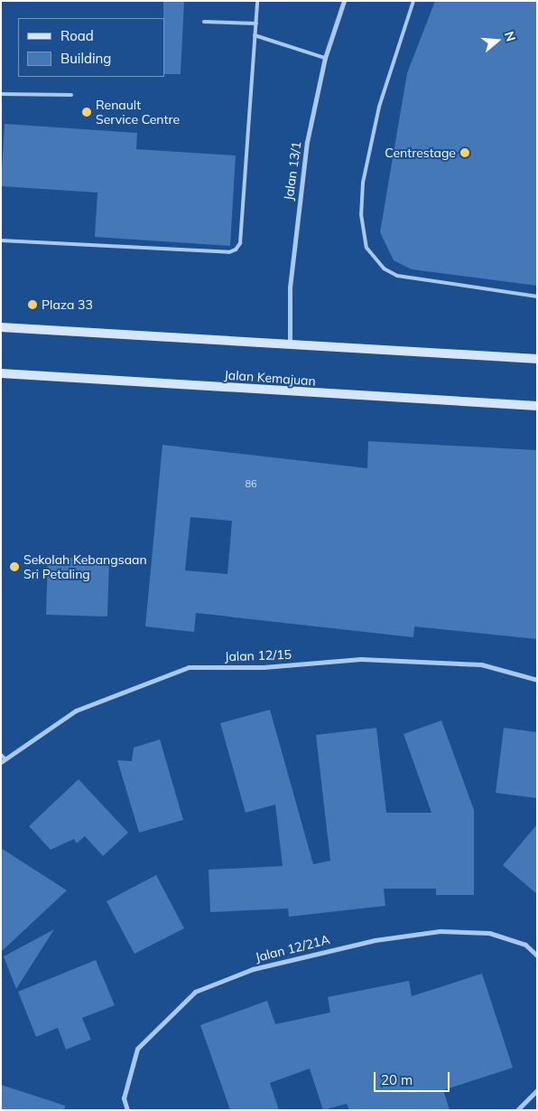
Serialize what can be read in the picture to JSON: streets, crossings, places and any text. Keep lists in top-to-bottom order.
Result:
{
  "streets": {
    "main road": ["Jalan Kemajuan"],
    "street": ["Jalan 13/1", "Jalan 12/15", "Jalan 12/21A"]
  },
  "places": [
    "Renault Service Centre",
    "Centrestage",
    "Plaza 33",
    "Sekolah Kebangsaan Sri Petaling"
  ],
  "house_numbers": ["86"],
  "legend": ["Road", "Building"],
  "scale_bar": "20 m",
  "north": "right"
}
